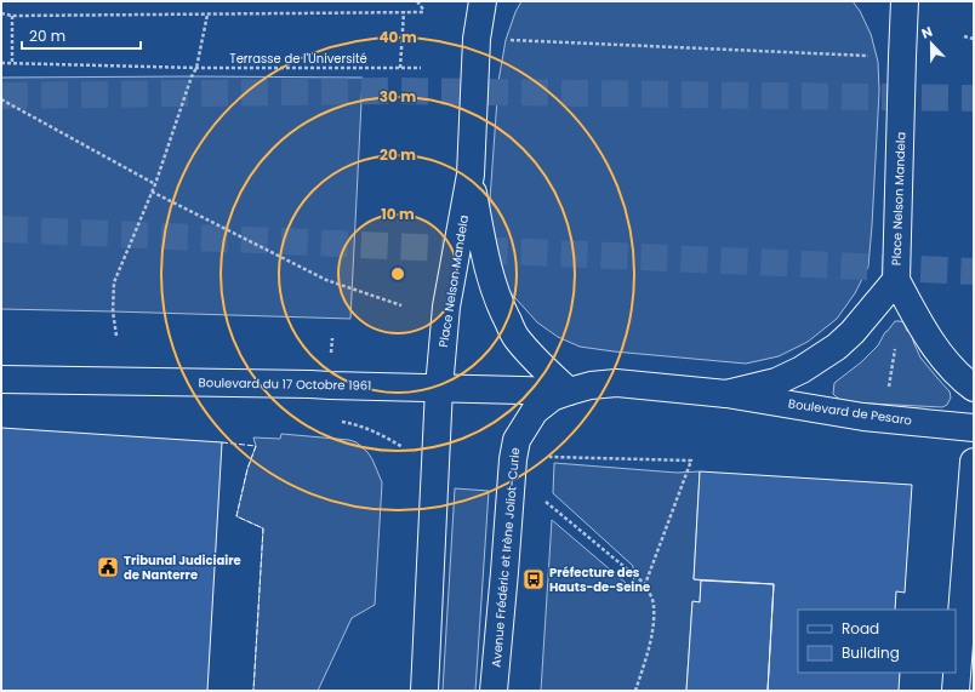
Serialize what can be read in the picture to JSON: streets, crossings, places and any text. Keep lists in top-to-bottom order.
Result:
{
  "streets": {
    "main road": [
      "Place Nelson Mandela",
      "Boulevard du 17 Octobre 1961",
      "Boulevard de Pesaro",
      "Avenue Frédéric et Irène Joliot-Curie"
    ],
    "path": ["Terrasse de l'Université"]
  },
  "crossings": [
    ["Place Nelson Mandela", "Boulevard du 17 Octobre 1961"],
    ["Place Nelson Mandela", "Boulevard de Pesaro"],
    ["Place Nelson Mandela", "Avenue Frédéric et Irène Joliot-Curie"],
    ["Boulevard du 17 Octobre 1961", "Avenue Frédéric et Irène Joliot-Curie"]
  ],
  "places": {
    "public building": ["Tribunal Judiciaire de Nanterre"],
    "bus stop": ["Préfecture des Hauts-de-Seine"]
  },
  "legend": ["Road", "Building"],
  "scale_bar": "20 m",
  "north": "top",
  "rings": [
    "40 m",
    "30 m",
    "20 m",
    "10 m"
  ]
}
